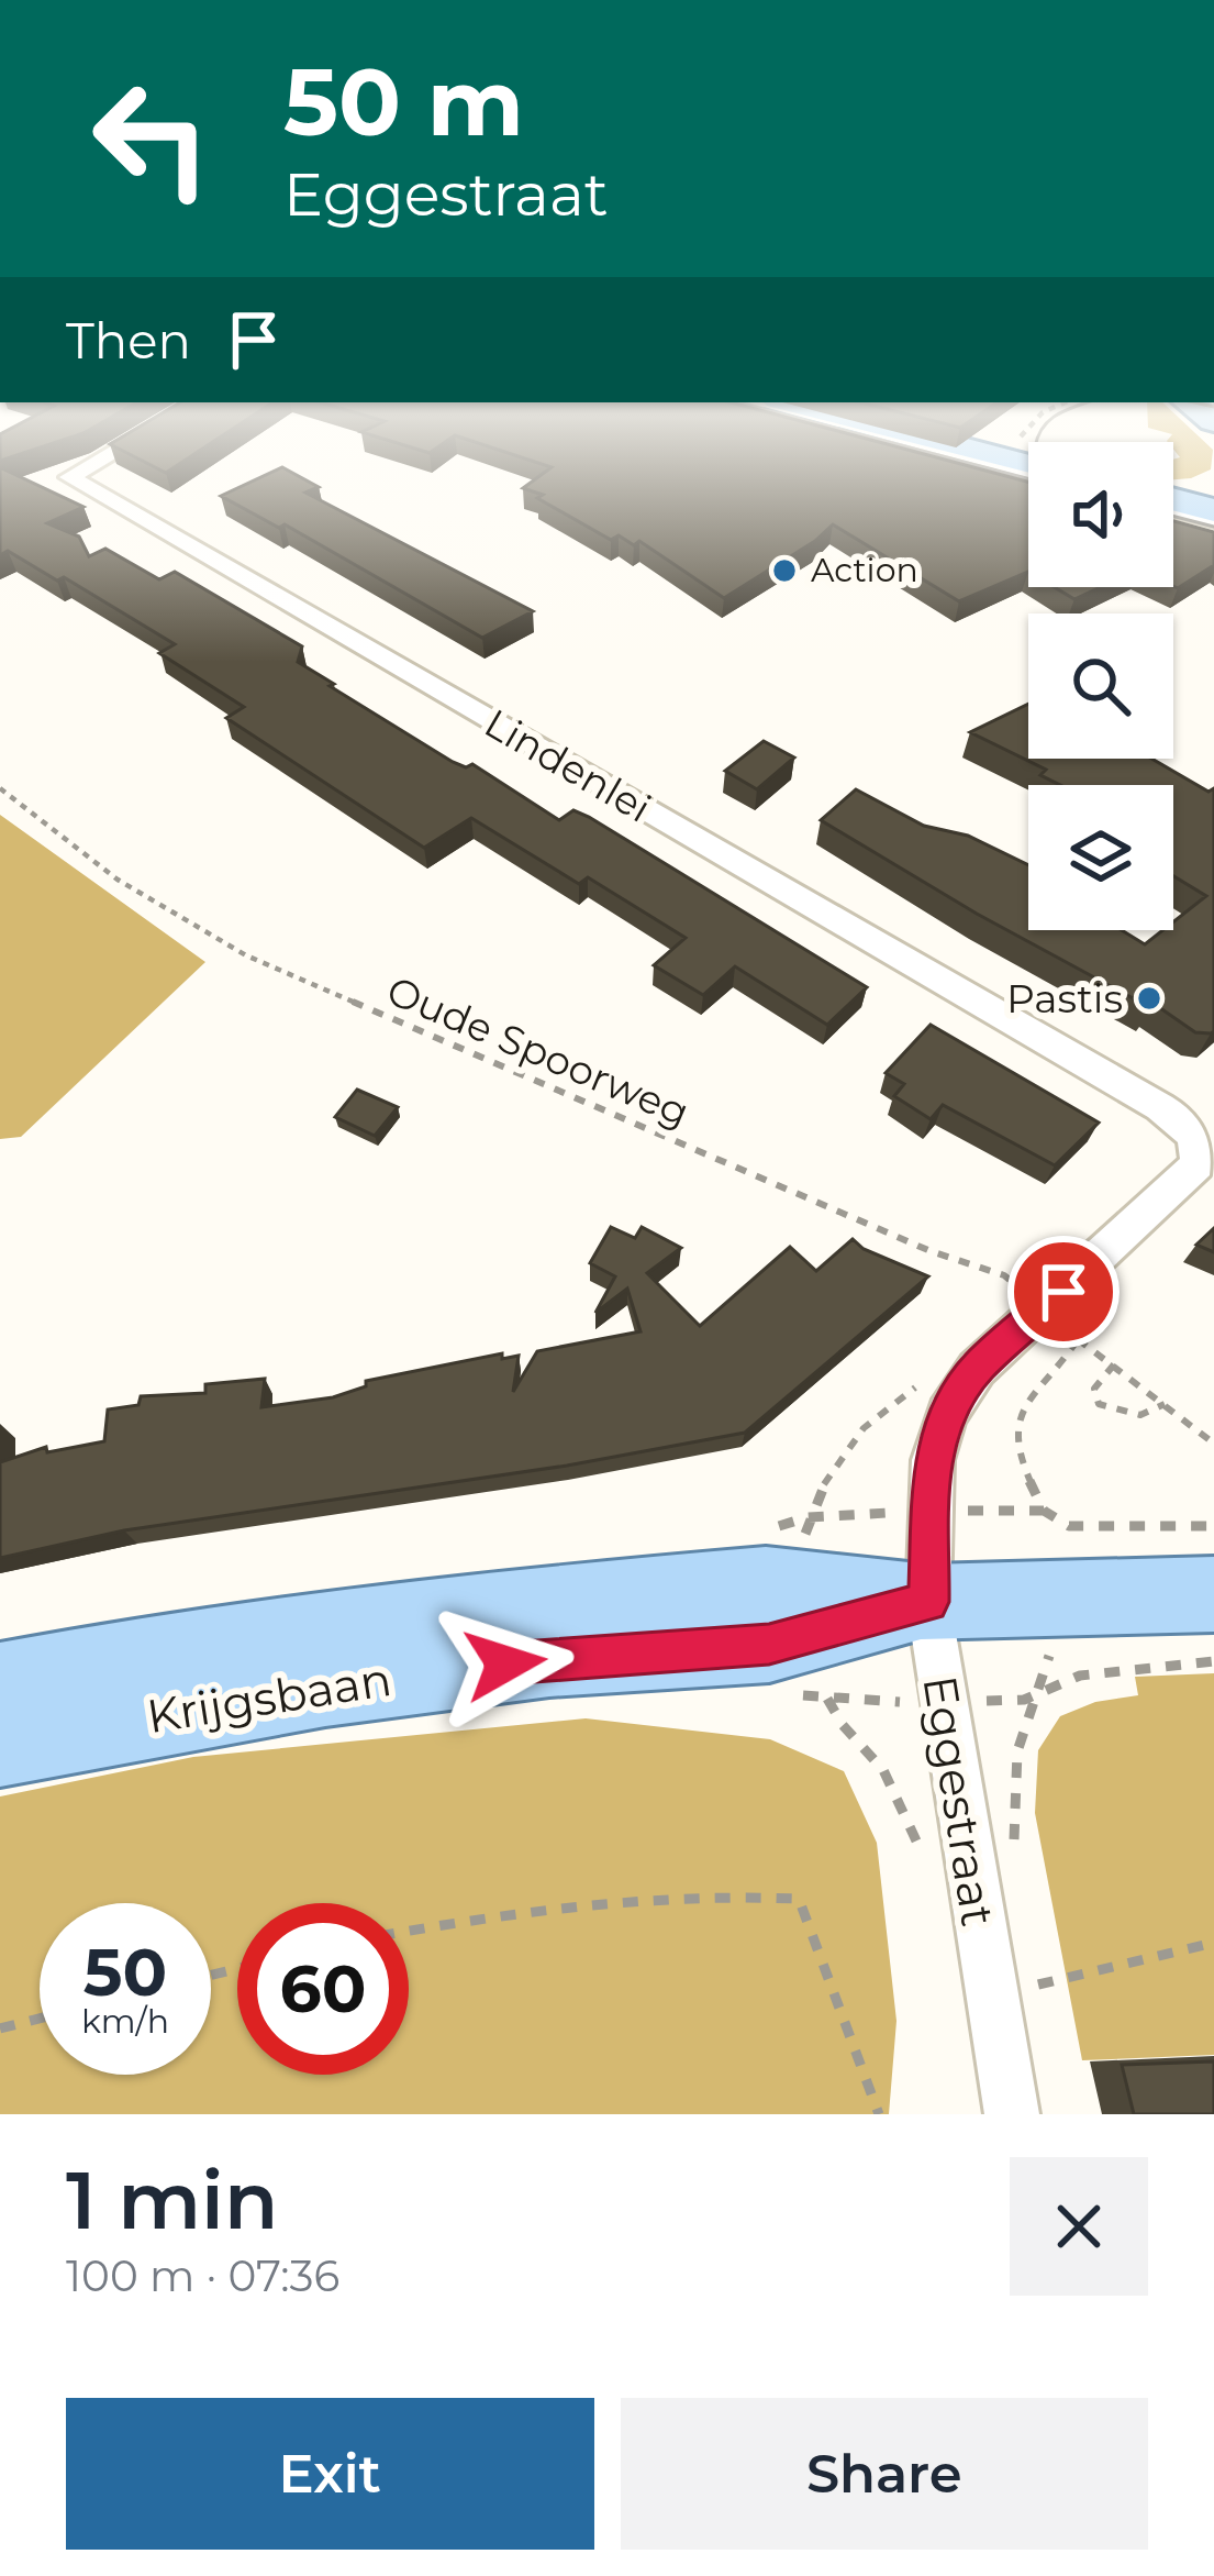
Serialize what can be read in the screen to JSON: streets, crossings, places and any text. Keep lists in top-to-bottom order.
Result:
{
  "streets": {
    "main road": ["Krijgsbaan"],
    "street": ["Lindenlei", "Eggestraat"],
    "path": ["Oude Spoorweg"]
  },
  "crossings": [
    ["Lindenlei", "Eggestraat"],
    ["Oude Spoorweg", "Eggestraat"],
    ["Krijgsbaan", "Eggestraat"]
  ],
  "places": ["Action", "Pastis"],
  "page": {
    "turn": ["50 m", "Eggestraat"],
    "then": "Then",
    "speed": "50 km/h",
    "limit": "60",
    "heading": ["1 min", "100 m · 07:36"],
    "buttons": ["Exit", "Share"]
  }
}
